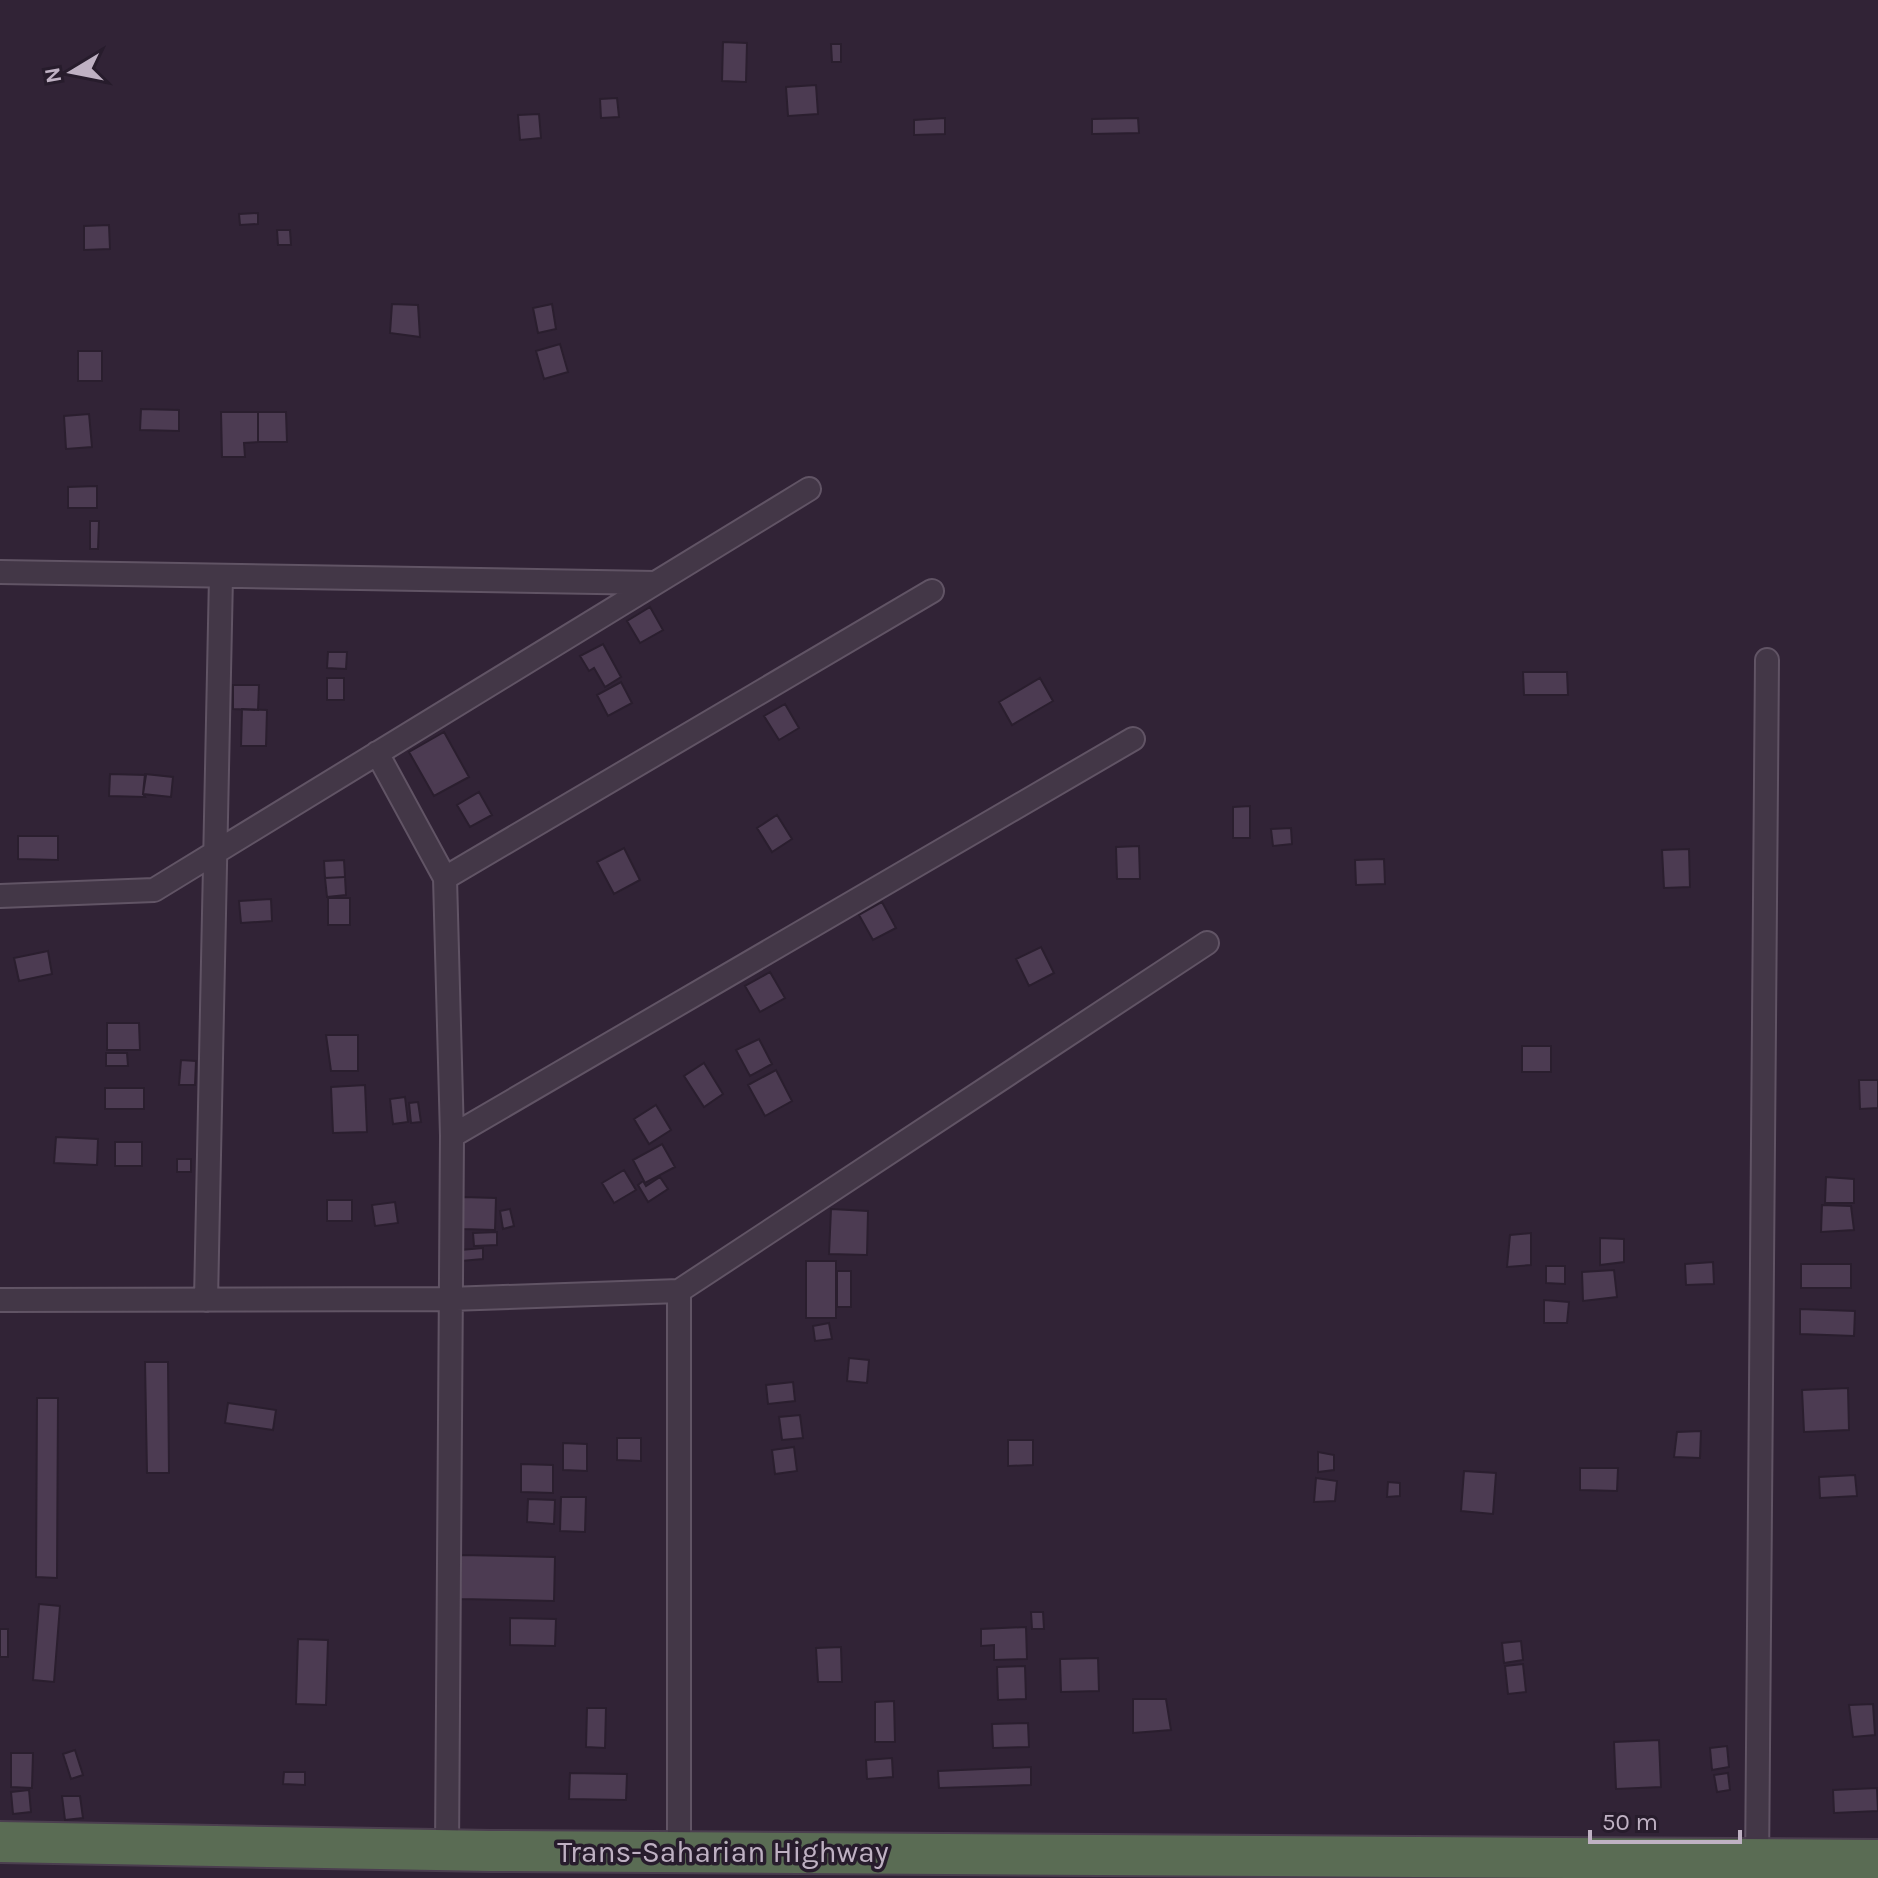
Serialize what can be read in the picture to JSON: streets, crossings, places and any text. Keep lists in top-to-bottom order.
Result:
{
  "streets": {
    "highway": ["Trans-Saharian Highway"]
  },
  "scale_bar": "50 m",
  "north": "left"
}
